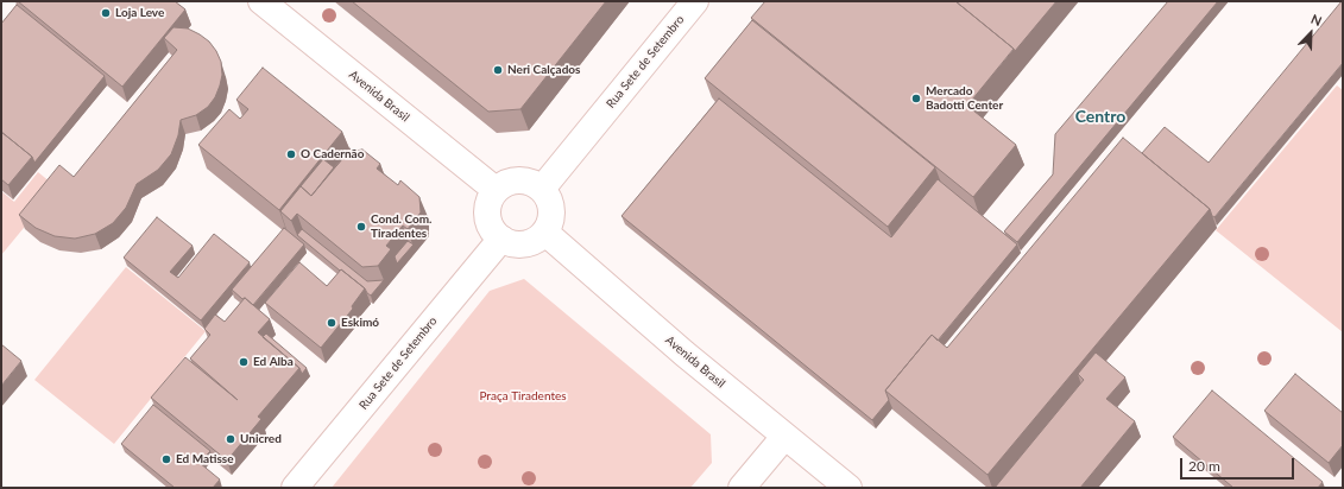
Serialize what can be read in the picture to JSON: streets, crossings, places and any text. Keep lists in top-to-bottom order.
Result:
{
  "streets": {
    "main road": ["Rua Sete de Setembro", "Avenida Brasil"]
  },
  "crossings": [
    ["Rua Sete de Setembro", "Avenida Brasil"]
  ],
  "districts": ["Centro"],
  "parks": ["Praça Tiradentes"],
  "places": [
    "Loja Leve",
    "Neri Calçados",
    "Mercado Badotti Center",
    "O Cadernão",
    "Cond. Com. Tiradentes",
    "Eskimó",
    "Ed Alba",
    "Unicred",
    "Ed Matisse"
  ],
  "scale_bar": "20 m",
  "north": "top right"
}
